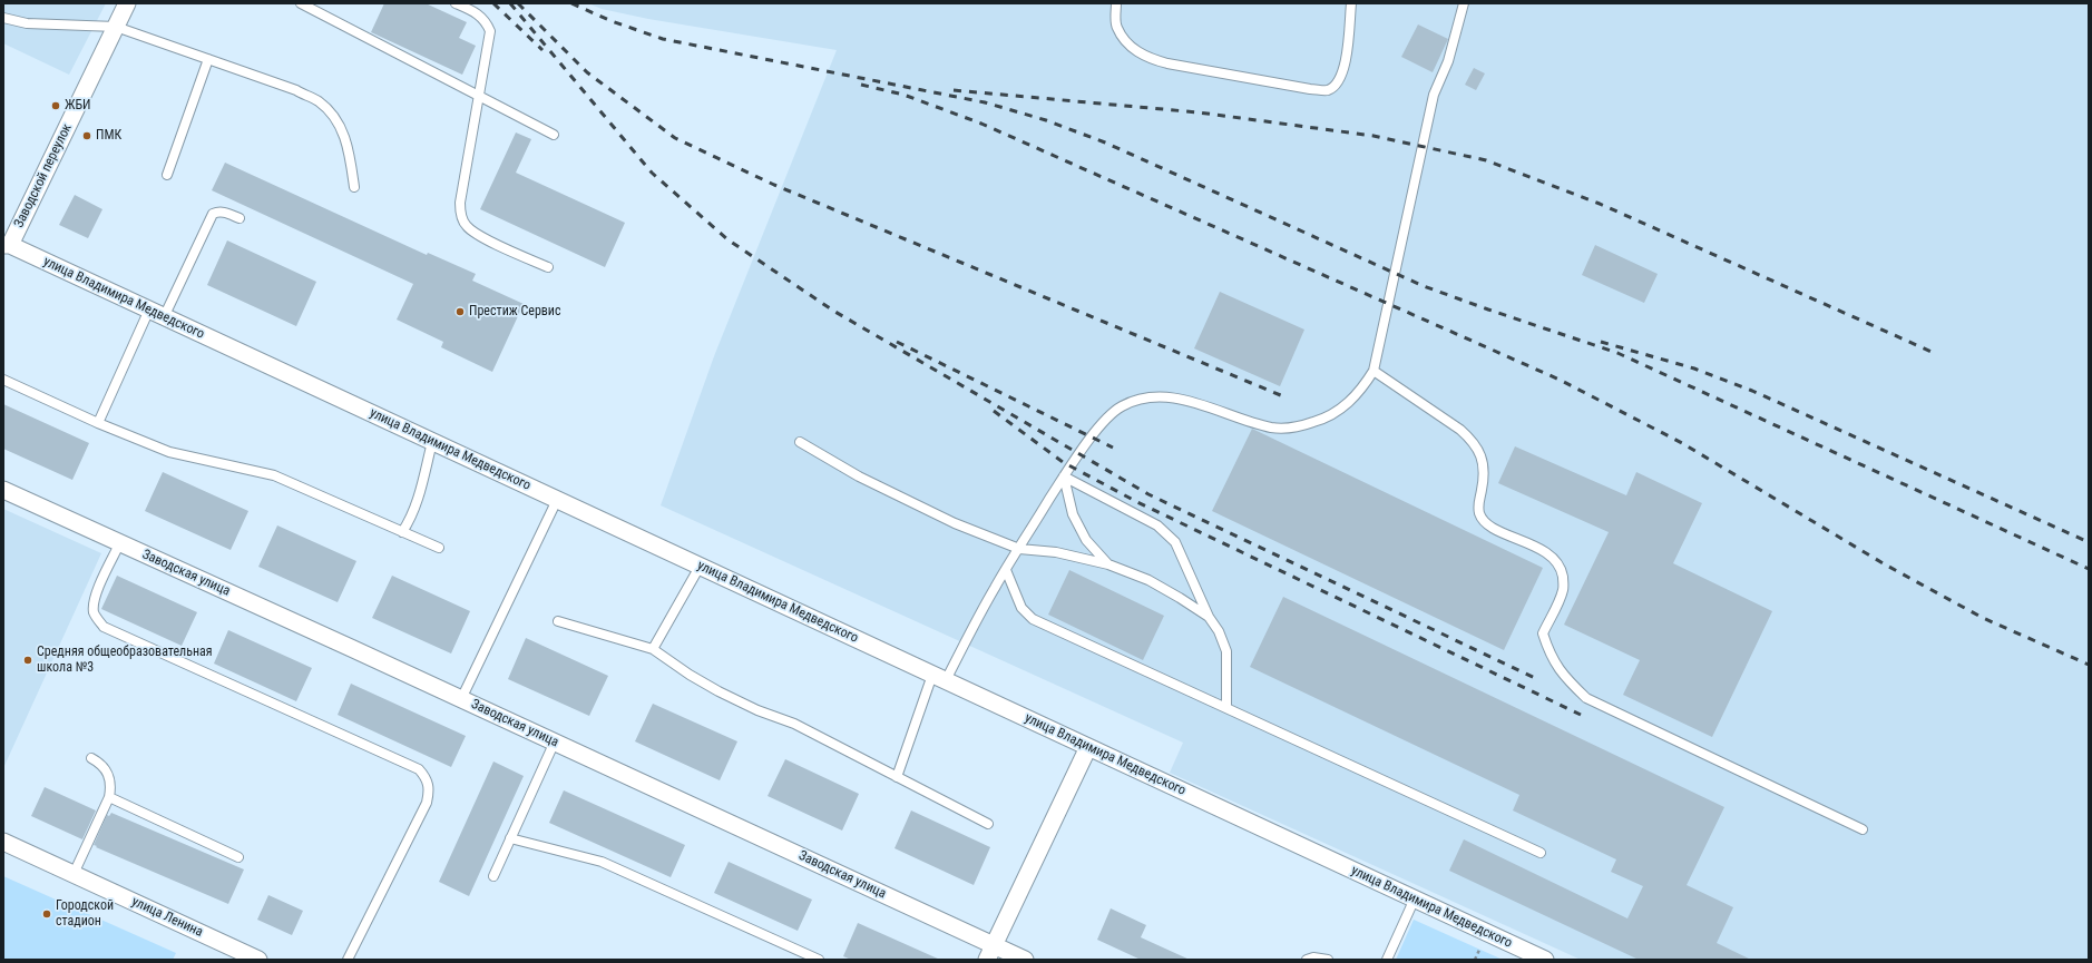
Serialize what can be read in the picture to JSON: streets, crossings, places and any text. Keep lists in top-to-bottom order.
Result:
{
  "streets": {
    "street": [
      "Заводской переулок",
      "улица Владимира Медведского",
      "Заводская улица",
      "улица Ленина"
    ]
  },
  "crossings": [
    ["Заводской переулок", "улица Владимира Медведского"]
  ],
  "places": [
    "ЖБИ",
    "ПМК",
    "Престиж Сервис",
    "Cредняя общеобразовательная школа №3",
    "Городской стадион"
  ]
}
